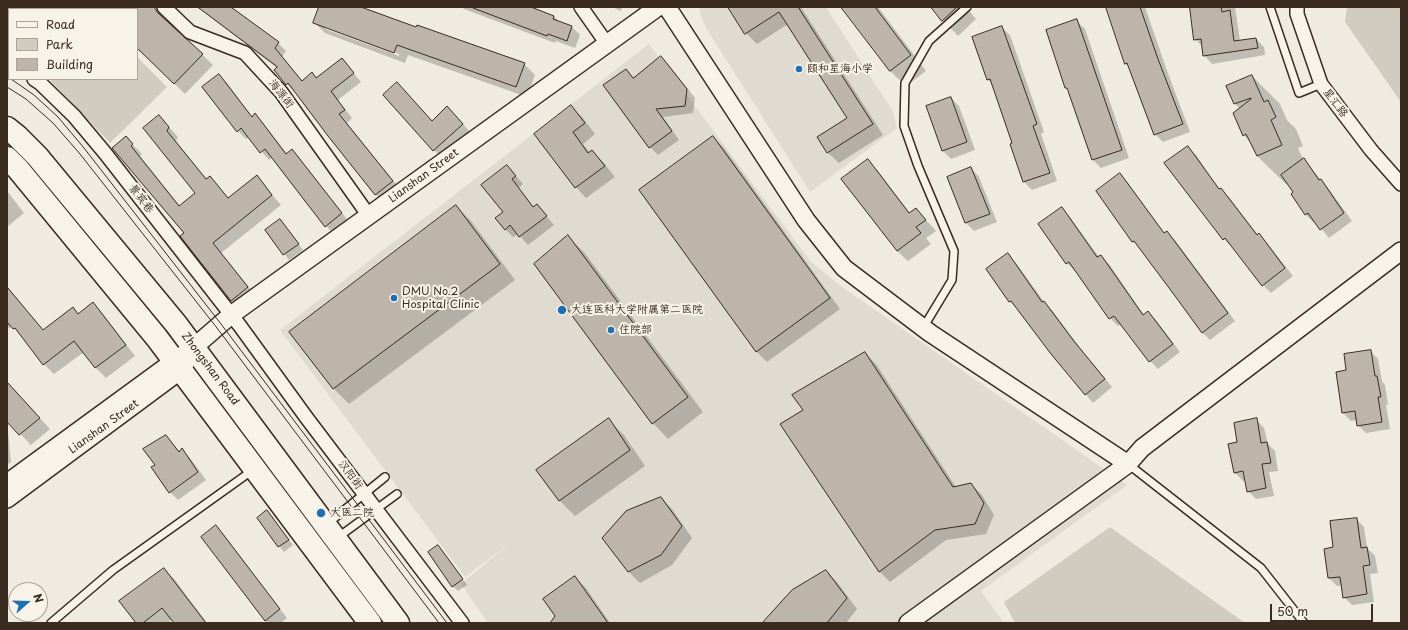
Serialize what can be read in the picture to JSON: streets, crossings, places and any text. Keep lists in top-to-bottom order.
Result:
{
  "streets": {
    "highway": ["Zhongshan Road"],
    "street": [
      "海源街",
      "星汇路",
      "Lianshan Street",
      "景宾巷",
      "汉阳街"
    ]
  },
  "crossings": [
    ["海源街", "Lianshan Street"],
    ["Lianshan Street", "景宾巷"],
    ["Lianshan Street", "Zhongshan Road"],
    ["Lianshan Street", "汉阳街"],
    ["景宾巷", "汉阳街"]
  ],
  "places": [
    "颐和星海小学",
    "DMU No.2 Hospital Clinic",
    "大连医科大学附属第二医院",
    "住院部",
    "大医二院"
  ],
  "legend": ["Road", "Park", "Building"],
  "scale_bar": "50 m",
  "north": "right"
}
